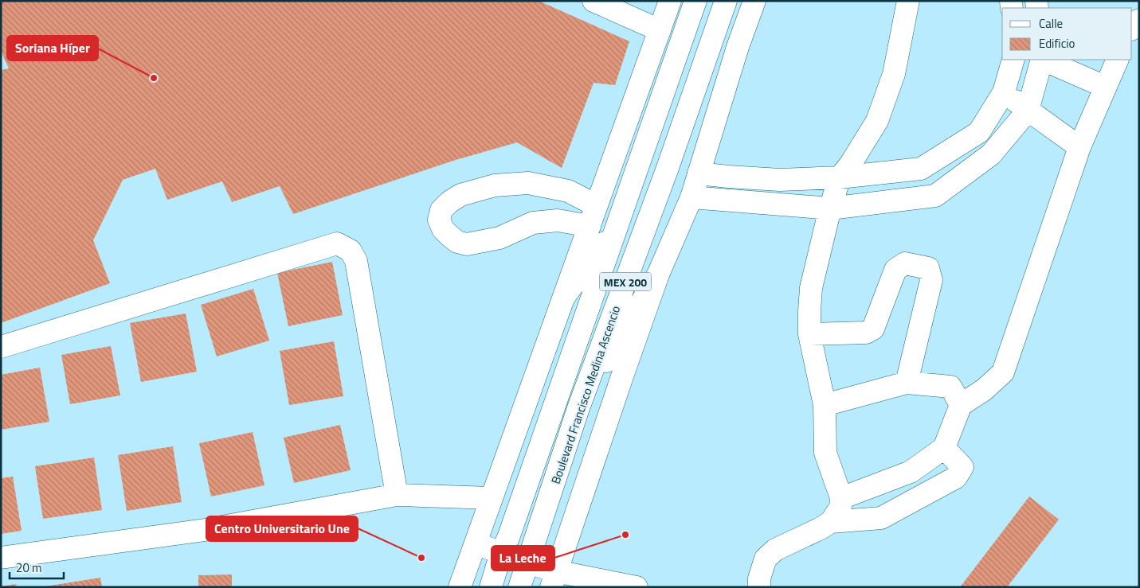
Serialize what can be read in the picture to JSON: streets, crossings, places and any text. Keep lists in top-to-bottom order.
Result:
{
  "streets": {
    "main road": ["MEX 200", "Boulevard Francisco Medina Ascencio"]
  },
  "places": ["Soriana Híper", "La Leche", "Centro Universitario Une"],
  "legend": ["Calle", "Edificio"],
  "scale_bar": "20 m"
}
